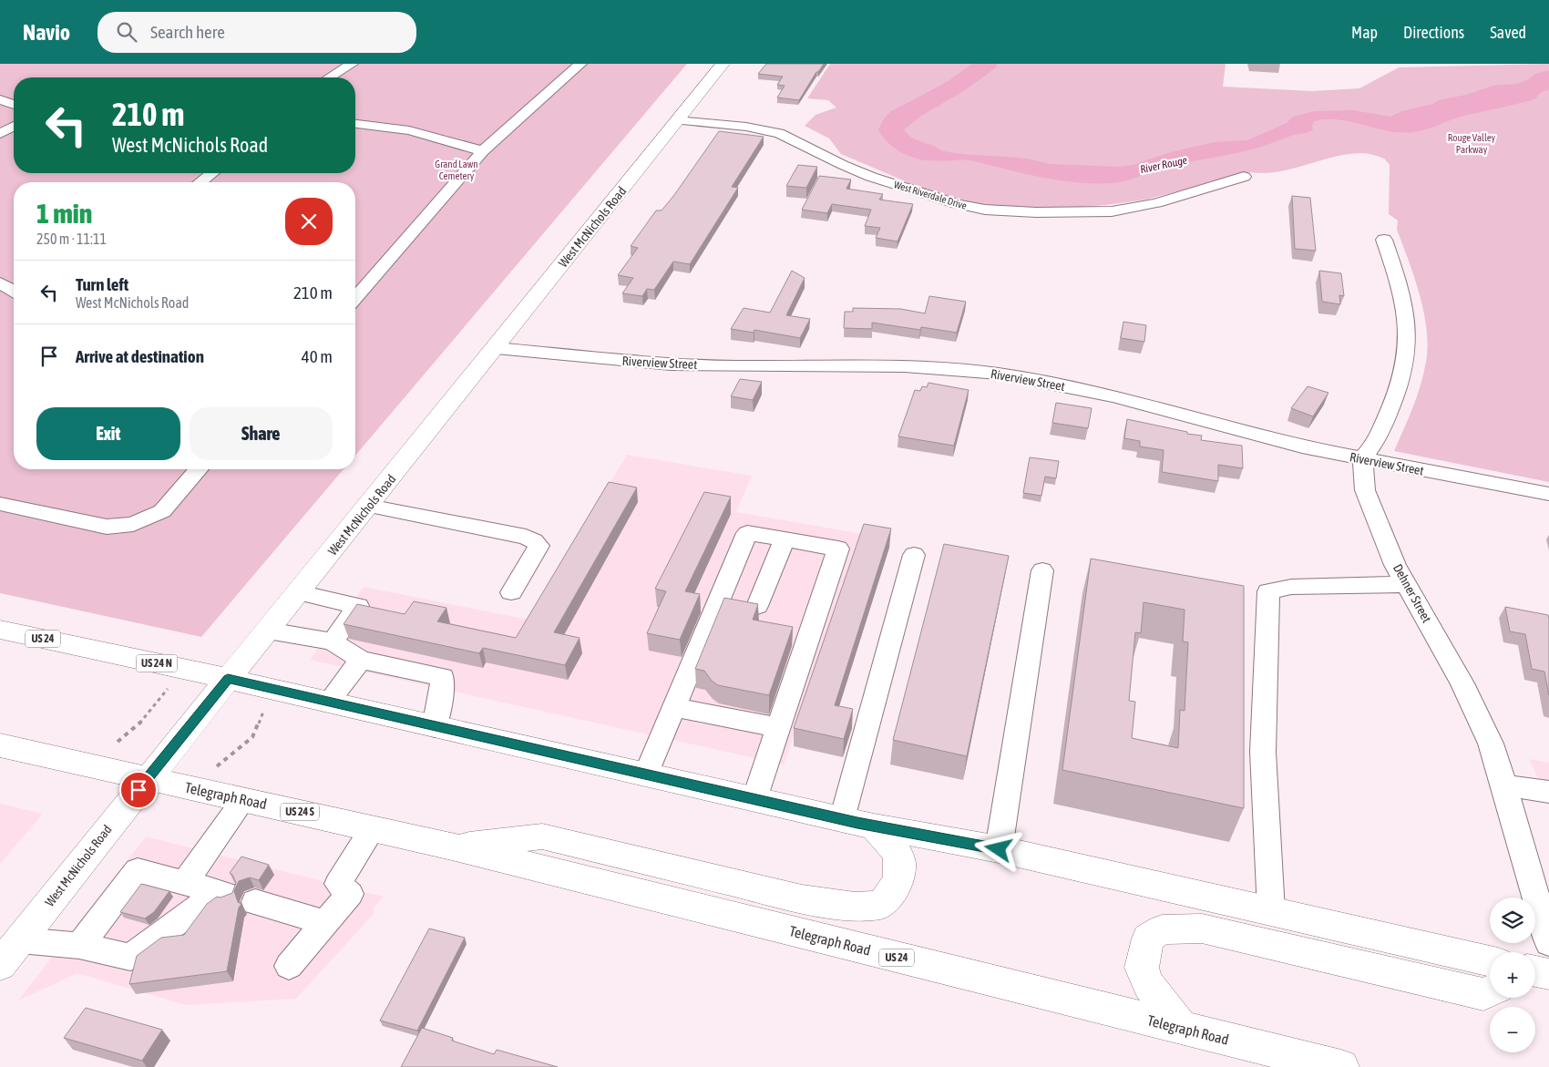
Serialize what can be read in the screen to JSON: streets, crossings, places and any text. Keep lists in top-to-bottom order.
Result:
{
  "streets": {
    "main road": [
      "West McNichols Road",
      "US 24",
      "US 24 N",
      "Telegraph Road",
      "US 24 S"
    ],
    "street": ["West Riverdale Drive", "Riverview Street", "Dehner Street"]
  },
  "crossings": [
    ["West Riverdale Drive", "West McNichols Road"],
    ["West McNichols Road", "Riverview Street"],
    ["West McNichols Road", "US 24 N"],
    ["West McNichols Road", "Telegraph Road"],
    ["Riverview Street", "Dehner Street"],
    ["US 24", "US 24 N"],
    ["US 24 N", "Telegraph Road"]
  ],
  "water": ["River Rouge"],
  "parks": ["Rouge Valley Parkway", "Grand Lawn Cemetery"],
  "page": {
    "header": "Navio",
    "search": "Search here",
    "nav": ["Map", "Directions", "Saved"],
    "turn": ["210 m", "West McNichols Road"],
    "heading": ["1 min", "250 m · 11:11"],
    "list": [
      {
        "name": "Turn left",
        "note": "West McNichols Road",
        "value": "210 m"
      },
      {
        "name": "Arrive at destination",
        "value": "40 m"
      }
    ],
    "buttons": ["Exit", "Share"],
    "map_buttons": ["+", "−"]
  }
}
